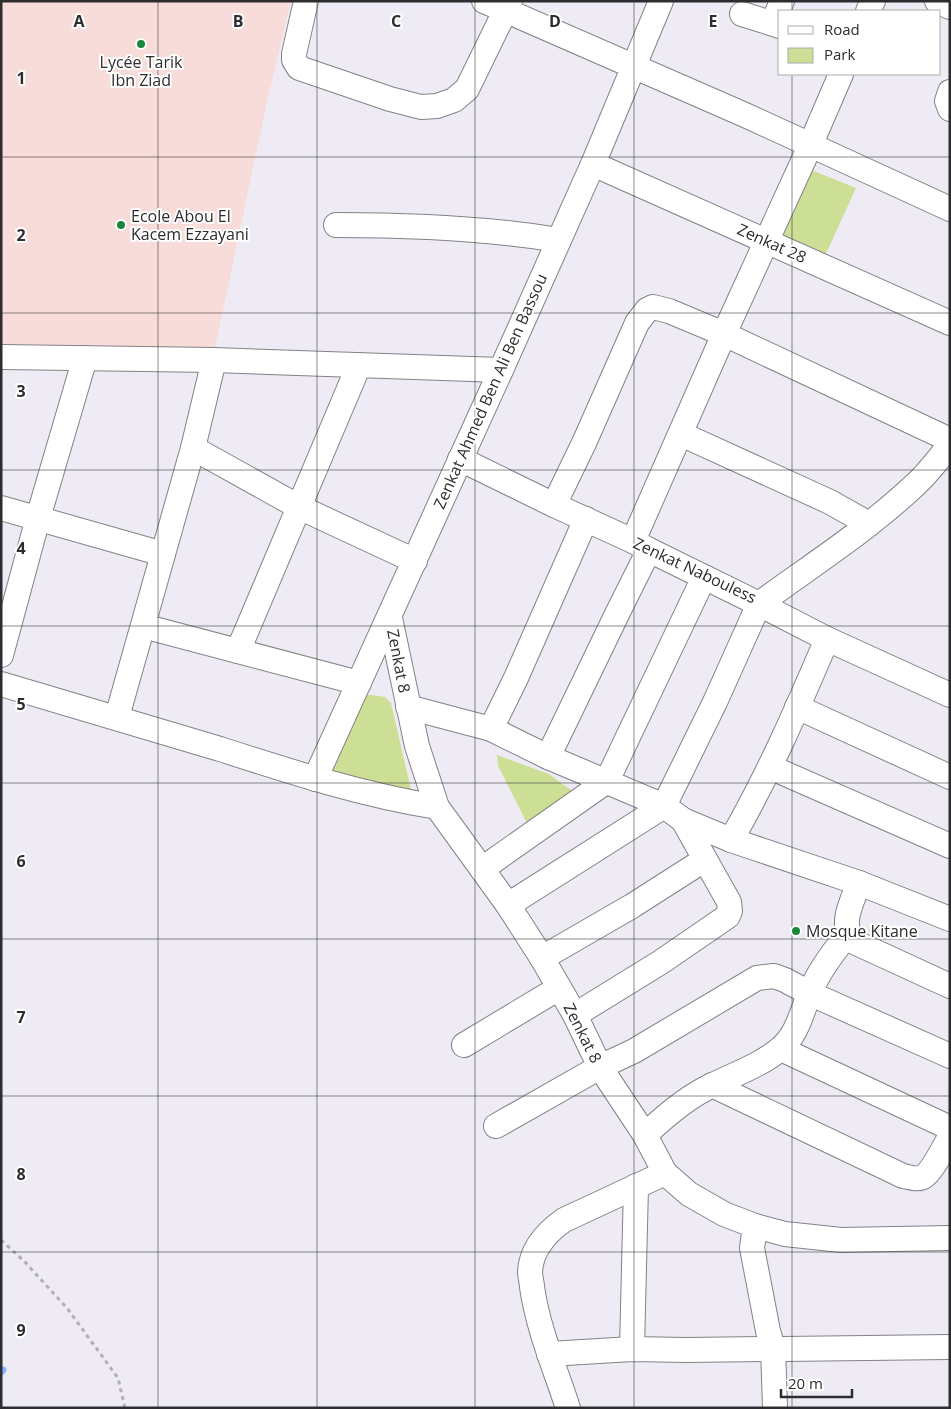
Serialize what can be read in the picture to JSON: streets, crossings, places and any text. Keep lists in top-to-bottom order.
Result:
{
  "streets": {
    "street": [
      "Zenkat 28",
      "Zenkat Ahmed Ben Ali Ben Bassou",
      "Zenkat Nabouless",
      "Zenkat 8"
    ]
  },
  "crossings": [
    ["Zenkat 28", "Zenkat Ahmed Ben Ali Ben Bassou"],
    ["Zenkat Ahmed Ben Ali Ben Bassou", "Zenkat Nabouless"],
    ["Zenkat Ahmed Ben Ali Ben Bassou", "Zenkat 8"]
  ],
  "places": ["Lycée Tarik Ibn Ziad", "Ecole Abou El Kacem Ezzayani", "Mosque Kitane"],
  "legend": ["Road", "Park"],
  "scale_bar": "20 m",
  "grid": {
    "columns": [
      "A",
      "B",
      "C",
      "D",
      "E"
    ],
    "rows": [
      "1",
      "2",
      "3",
      "4",
      "5",
      "6",
      "7",
      "8",
      "9"
    ]
  }
}
